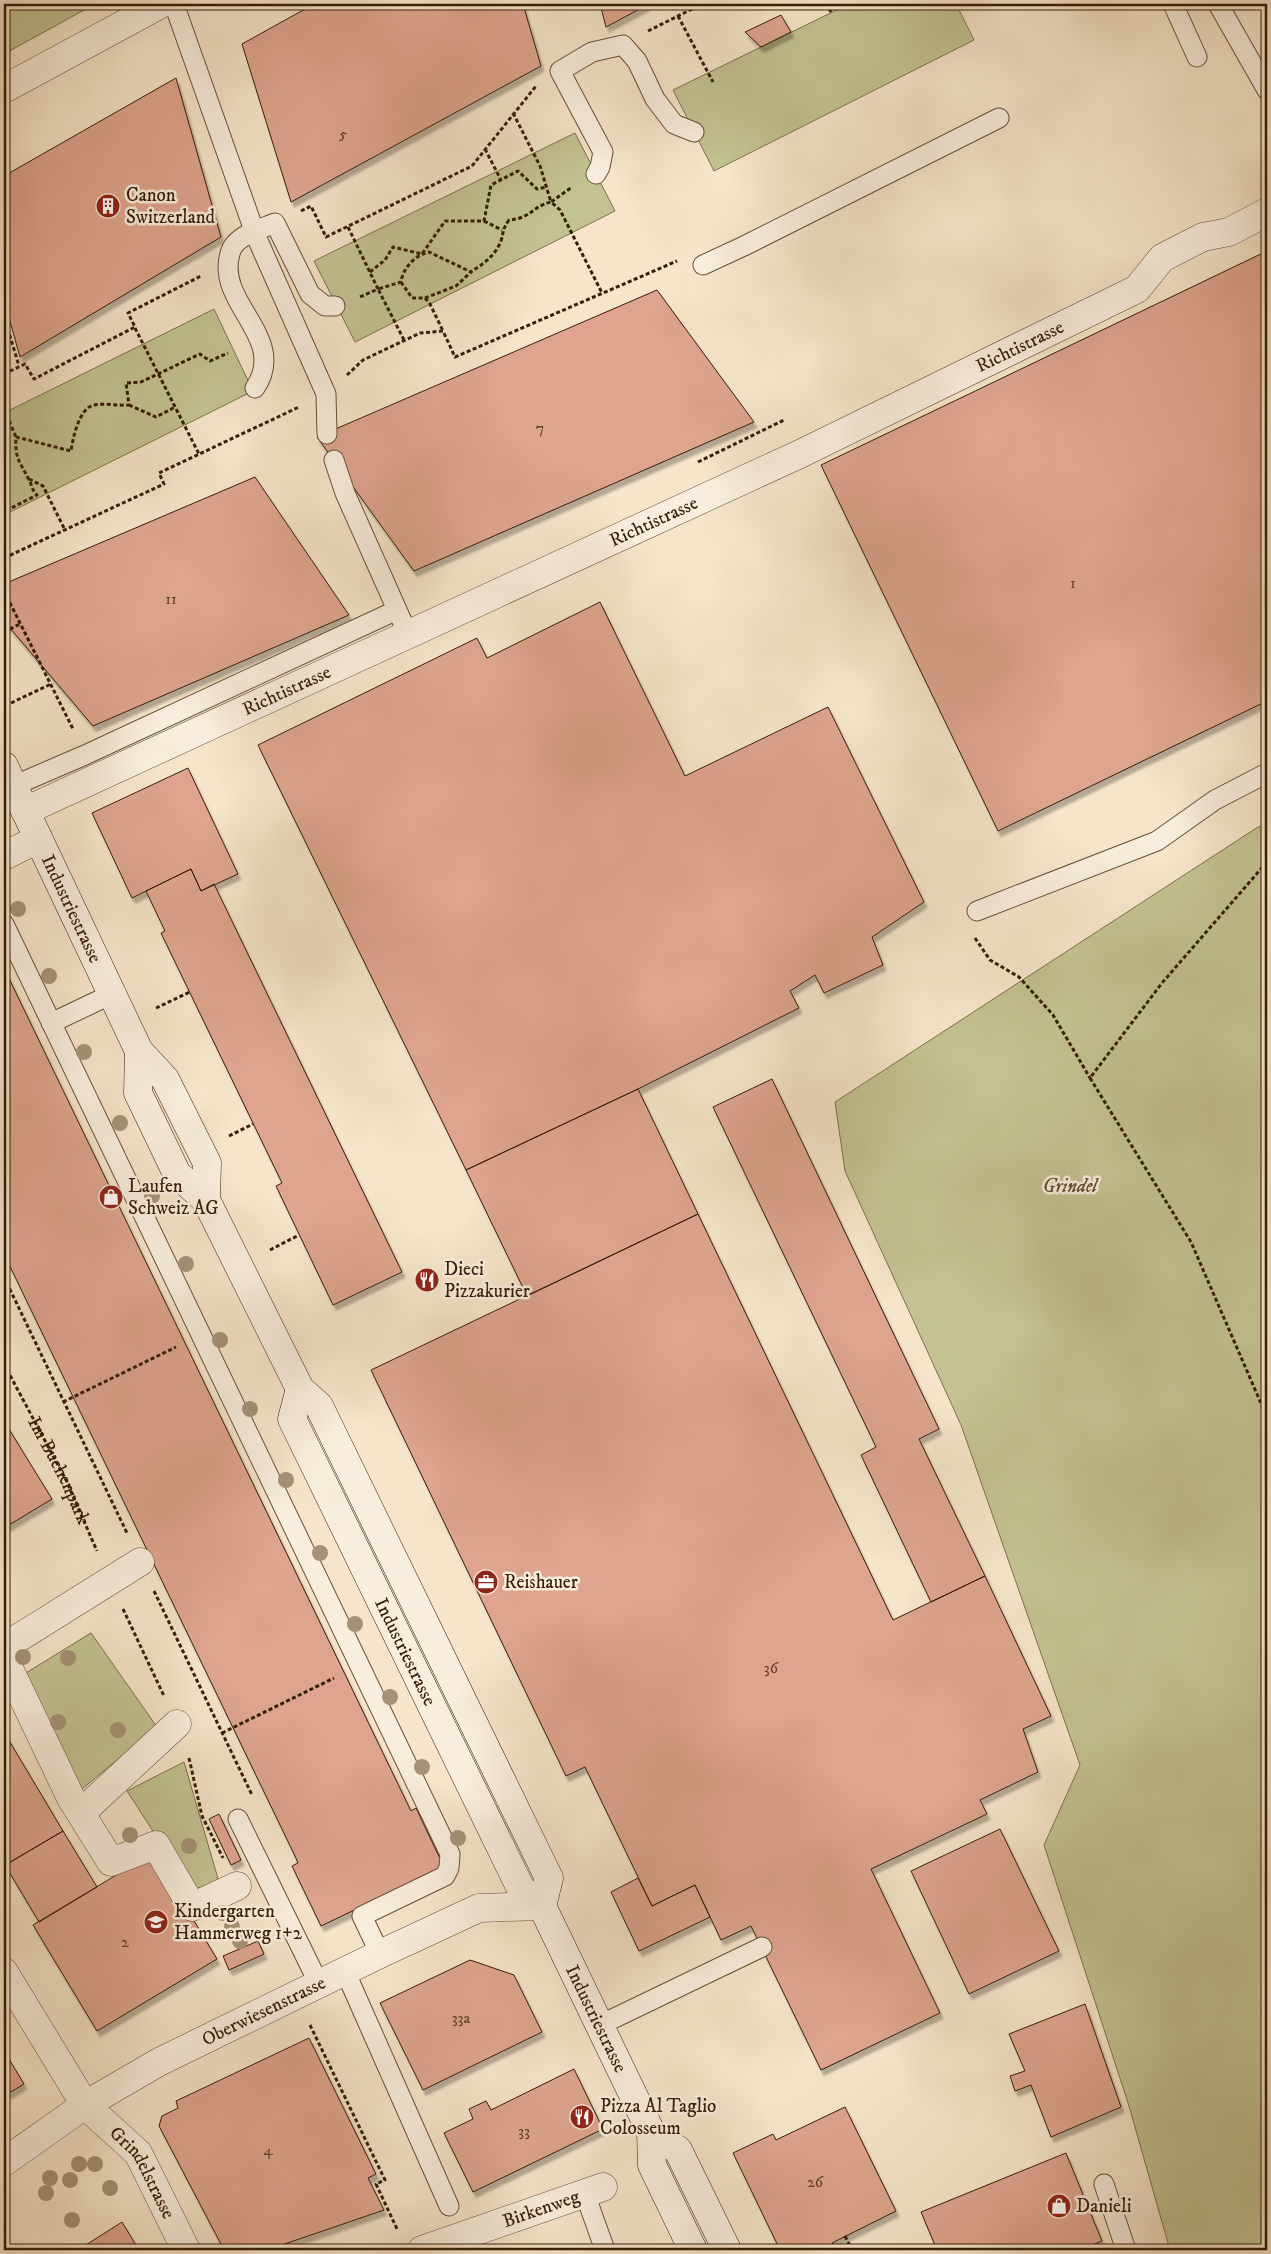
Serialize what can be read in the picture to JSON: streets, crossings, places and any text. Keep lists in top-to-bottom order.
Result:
{
  "streets": {
    "street": [
      "Richtistrasse",
      "Industriestrasse",
      "Oberwiesenstrasse",
      "Grindelstrasse",
      "Birkenweg"
    ],
    "path": ["Im Buchenpark"]
  },
  "crossings": [
    ["Richtistrasse", "Industriestrasse"],
    ["Industriestrasse", "Oberwiesenstrasse"],
    ["Oberwiesenstrasse", "Grindelstrasse"]
  ],
  "parks": ["Grindel"],
  "places": {
    "building": ["Canon Switzerland"],
    "shop": ["Laufen Schweiz AG", "Danieli"],
    "restaurant": ["Dieci Pizzakurier", "Pizza Al Taglio Colosseum"],
    "office": ["Reishauer"],
    "school or university": ["Kindergarten Hammerweg 1+2"]
  },
  "house_numbers": [
    "5",
    "7",
    "1",
    "11",
    "36",
    "2",
    "33a",
    "33",
    "4",
    "26"
  ]
}
